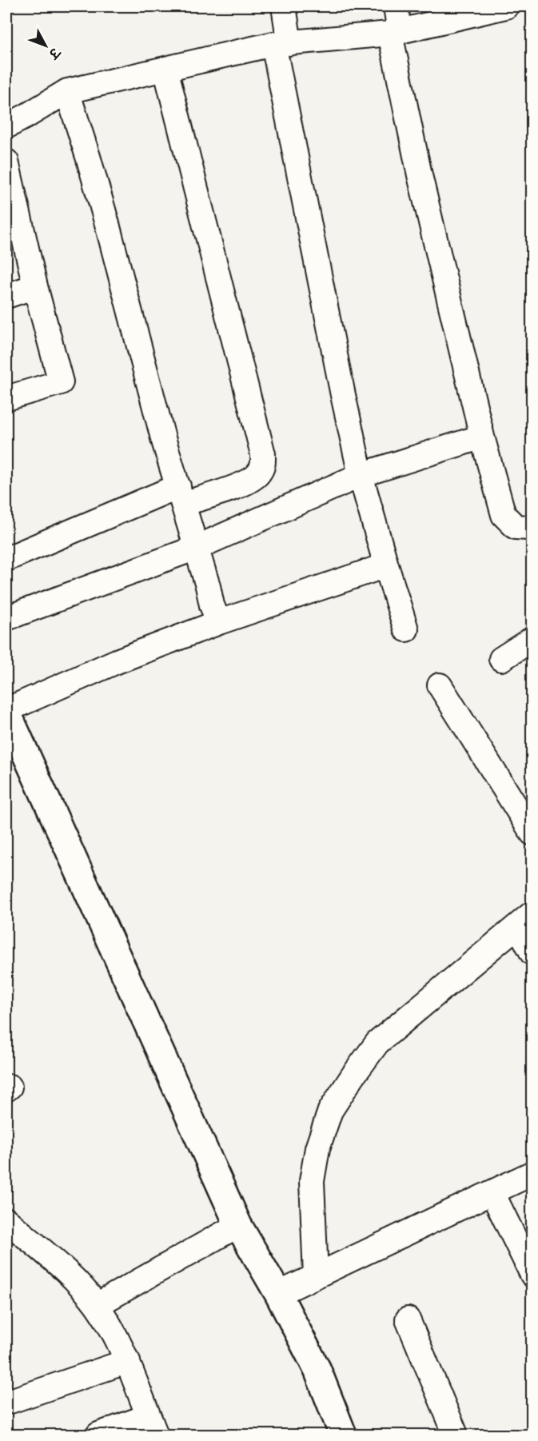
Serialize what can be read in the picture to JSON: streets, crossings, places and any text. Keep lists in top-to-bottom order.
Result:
{
  "north": "bottom right"
}
